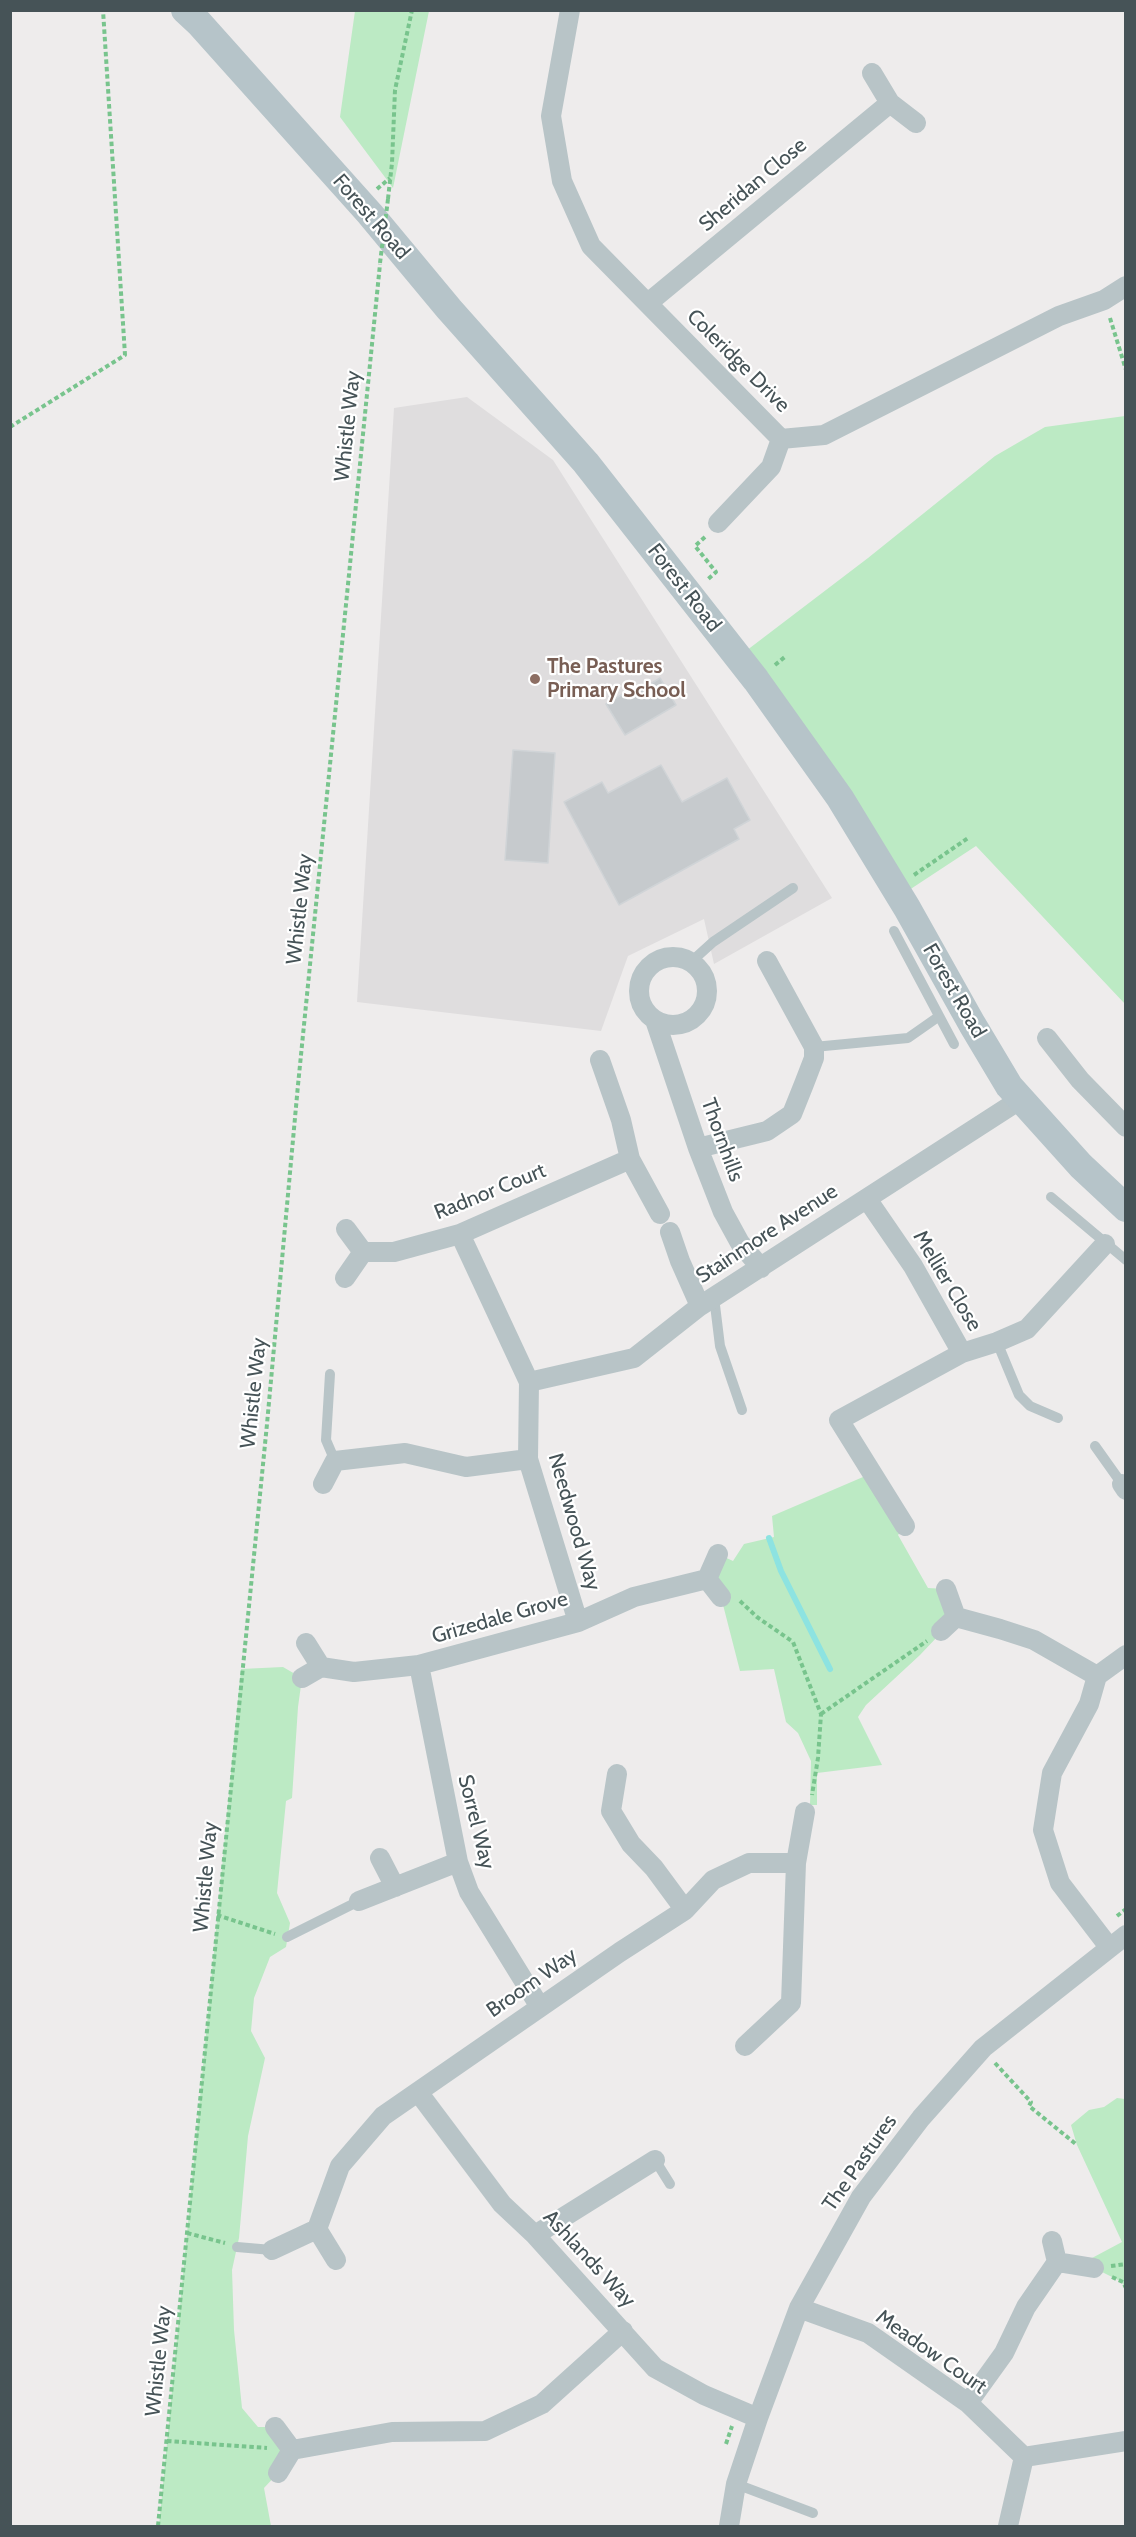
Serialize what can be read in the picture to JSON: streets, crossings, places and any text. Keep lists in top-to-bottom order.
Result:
{
  "streets": {
    "street": [
      "Sheridan Close",
      "Forest Road",
      "Coleridge Drive",
      "Thornhills",
      "Radnor Court",
      "Stainmore Avenue",
      "Mellier Close",
      "Needwood Way",
      "Grizedale Grove",
      "Sorrel Way",
      "Broom Way",
      "The Pastures",
      "Ashlands Way",
      "Meadow Court"
    ],
    "path": ["Whistle Way"]
  },
  "crossings": [
    ["Sheridan Close", "Coleridge Drive"],
    ["Forest Road", "Stainmore Avenue"],
    ["Thornhills", "Stainmore Avenue"],
    ["Radnor Court", "Needwood Way"],
    ["Stainmore Avenue", "Mellier Close"],
    ["Stainmore Avenue", "Needwood Way"],
    ["Needwood Way", "Grizedale Grove"],
    ["Grizedale Grove", "Sorrel Way"],
    ["Sorrel Way", "Broom Way"],
    ["Broom Way", "Ashlands Way"],
    ["The Pastures", "Ashlands Way"],
    ["The Pastures", "Meadow Court"]
  ],
  "places": ["The Pastures Primary School"]
}
